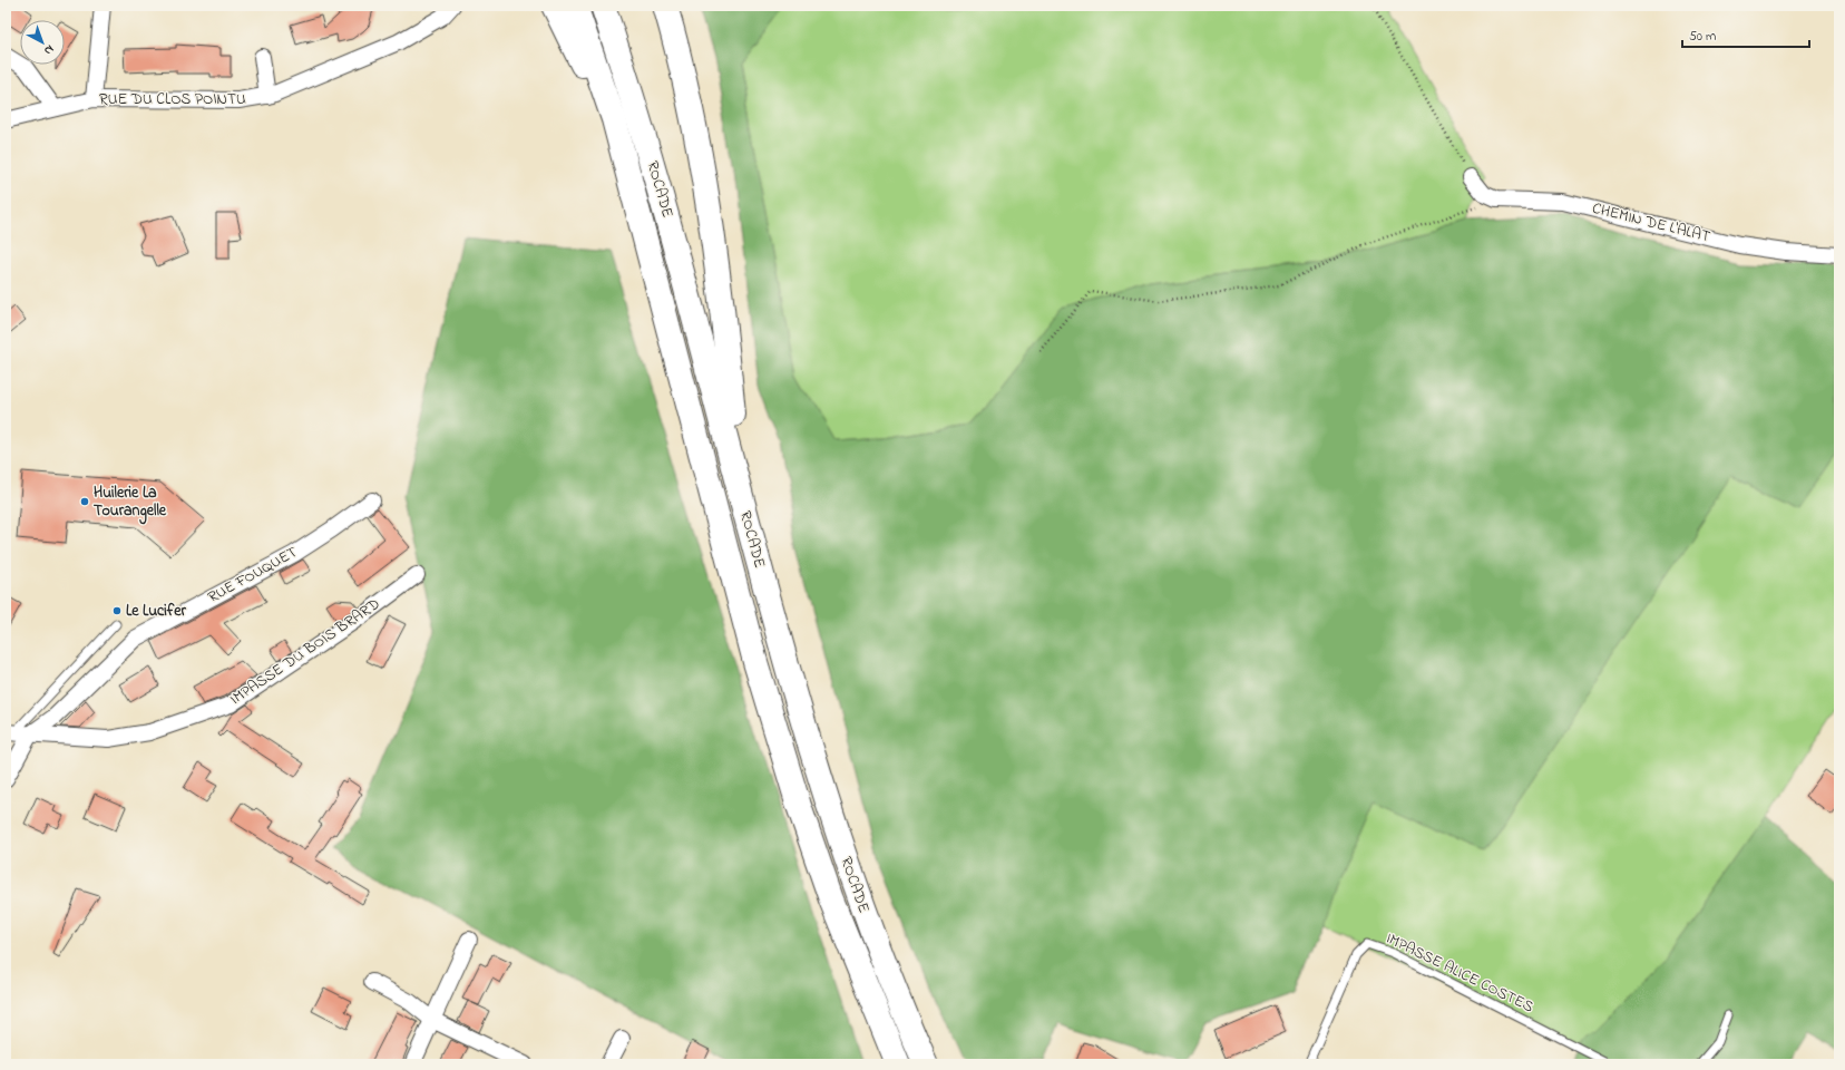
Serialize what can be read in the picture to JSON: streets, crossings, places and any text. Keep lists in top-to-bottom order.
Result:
{
  "streets": {
    "highway": ["ROCADE"],
    "street": [
      "RUE DU CLOS POINTU",
      "CHEMIN DE L'ALAT",
      "RUE FOUQUET",
      "IMPASSE DU BOIS BRARD"
    ],
    "lane": ["IMPASSE ALICE COSTES"]
  },
  "crossings": [
    ["RUE FOUQUET", "IMPASSE DU BOIS BRARD"]
  ],
  "places": ["Huilerie La Tourangelle", "Le Lucifer"],
  "scale_bar": "50 m",
  "north": "bottom right"
}
